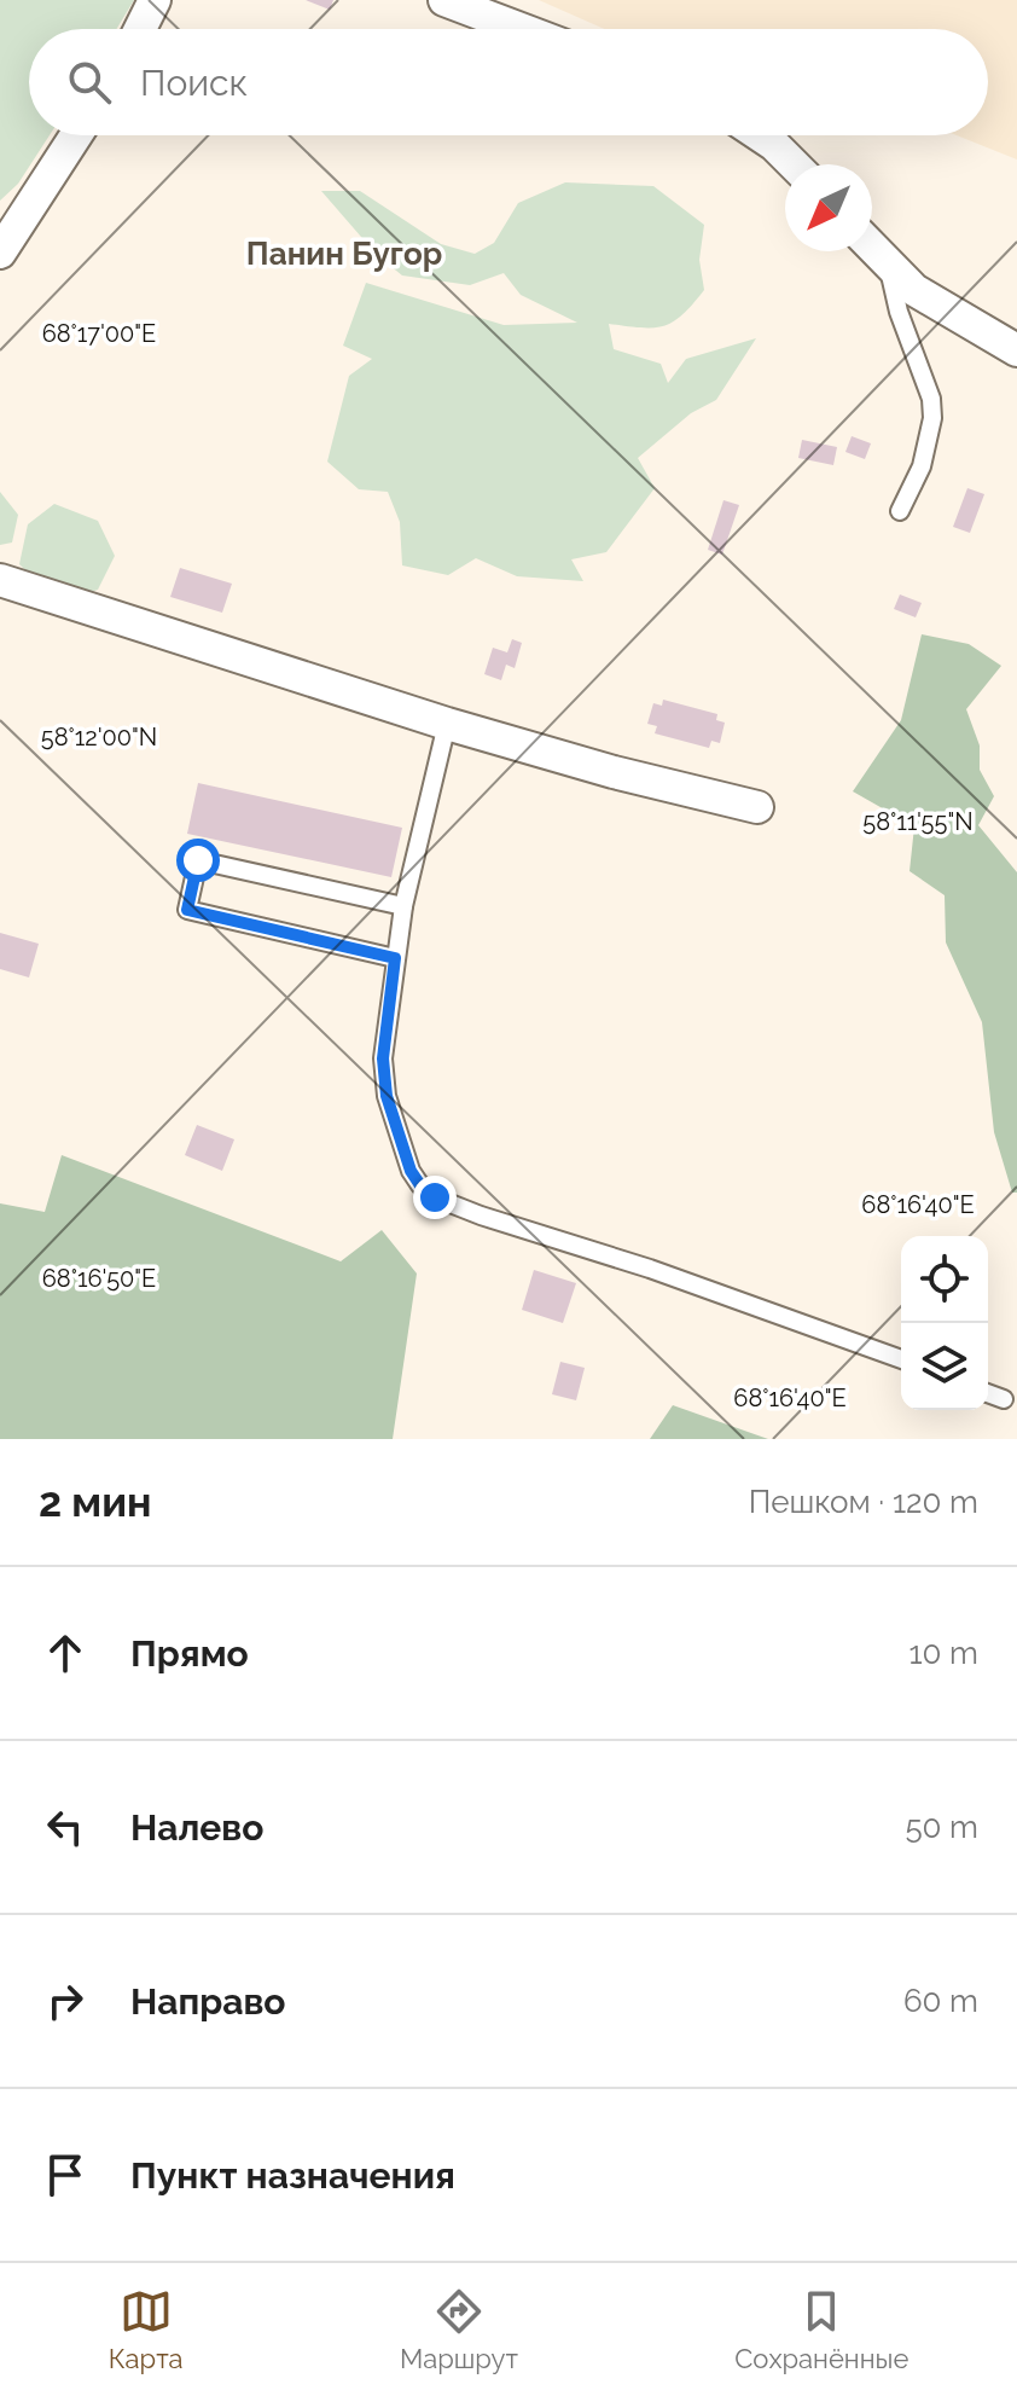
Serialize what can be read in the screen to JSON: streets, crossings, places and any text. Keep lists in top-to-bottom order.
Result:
{
  "districts": ["Панин Бугор"],
  "north": "bottom left",
  "page": {
    "search": "Поиск",
    "heading": ["2 мин", "Пешком · 120 m"],
    "list": [
      ["Прямо", "10 m"],
      ["Налево", "50 m"],
      ["Направо", "60 m"],
      "Пункт назначения"
    ],
    "nav": ["Карта", "Маршрут", "Сохранённые"]
  },
  "coordinates": [
    "68°17'00\"E",
    "58°12'00\"N",
    "58°11'55\"N",
    "68°16'40\"E",
    "68°16'50\"E"
  ]
}
